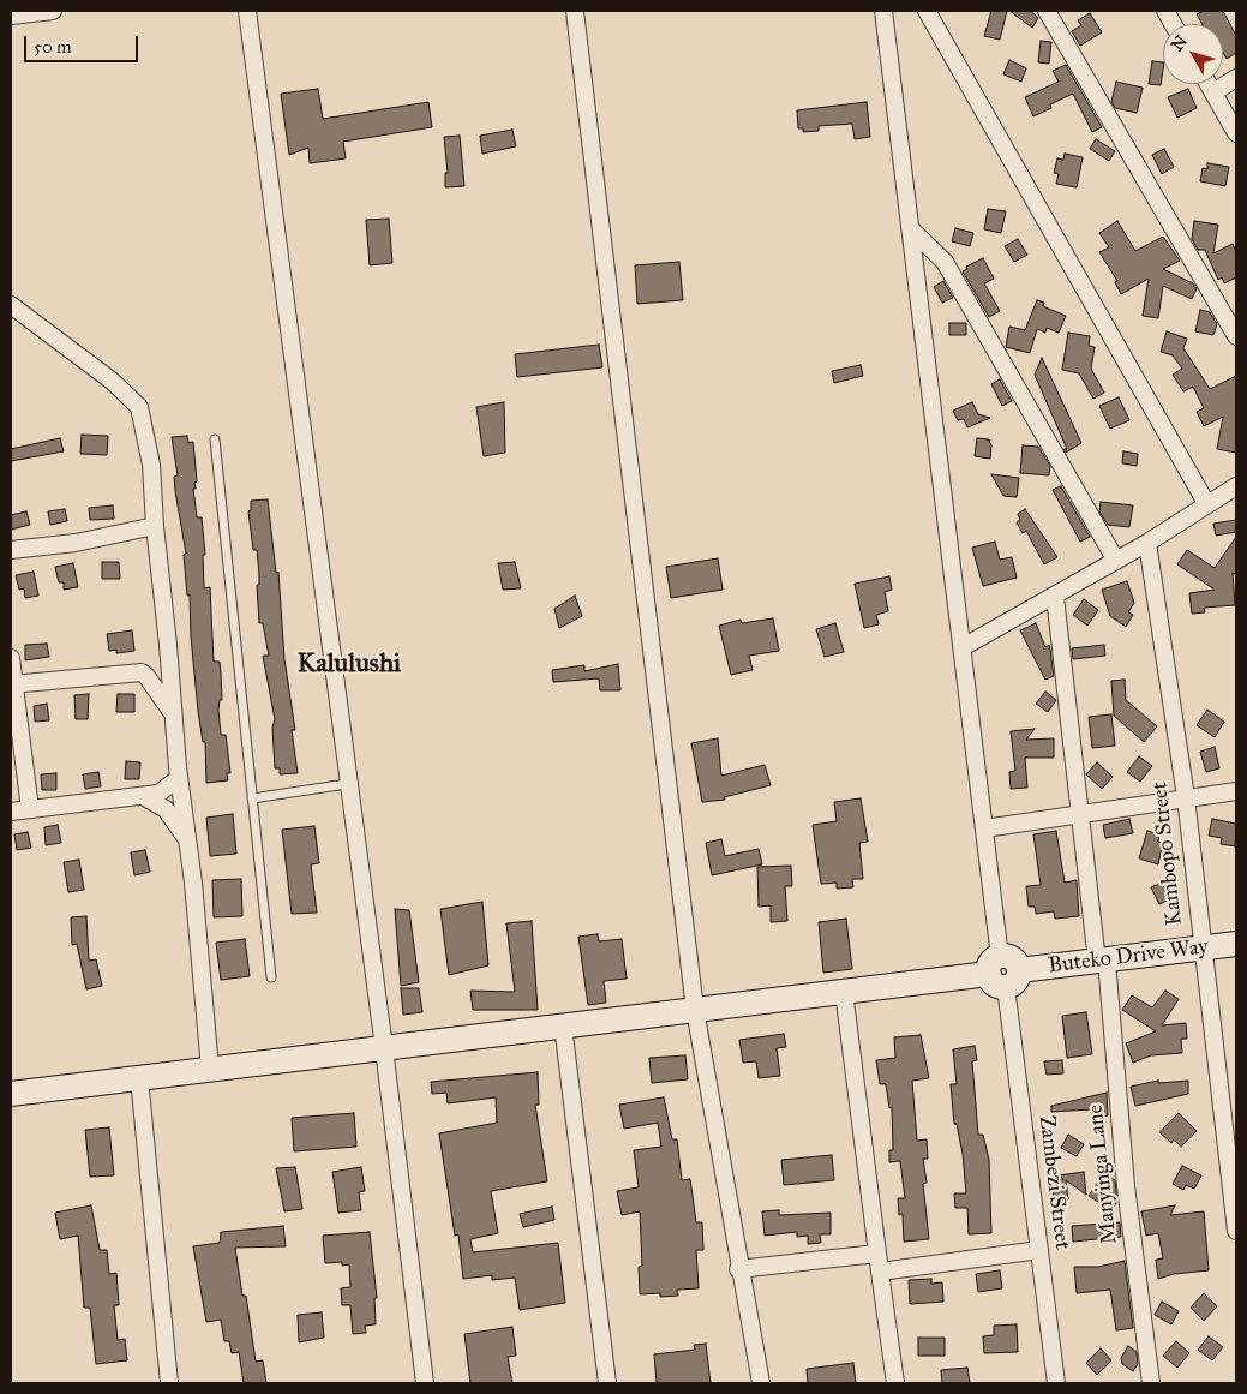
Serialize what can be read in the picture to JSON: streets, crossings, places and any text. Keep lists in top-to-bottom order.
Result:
{
  "streets": {
    "street": [
      "Kambopo Street",
      "Buteko Drive Way",
      "Manyinga Lane",
      "Zambezi Street"
    ]
  },
  "crossings": [
    ["Kambopo Street", "Buteko Drive Way"],
    ["Buteko Drive Way", "Manyinga Lane"],
    ["Buteko Drive Way", "Zambezi Street"]
  ],
  "districts": ["Kalulushi"],
  "scale_bar": "50 m",
  "north": "top left"
}
